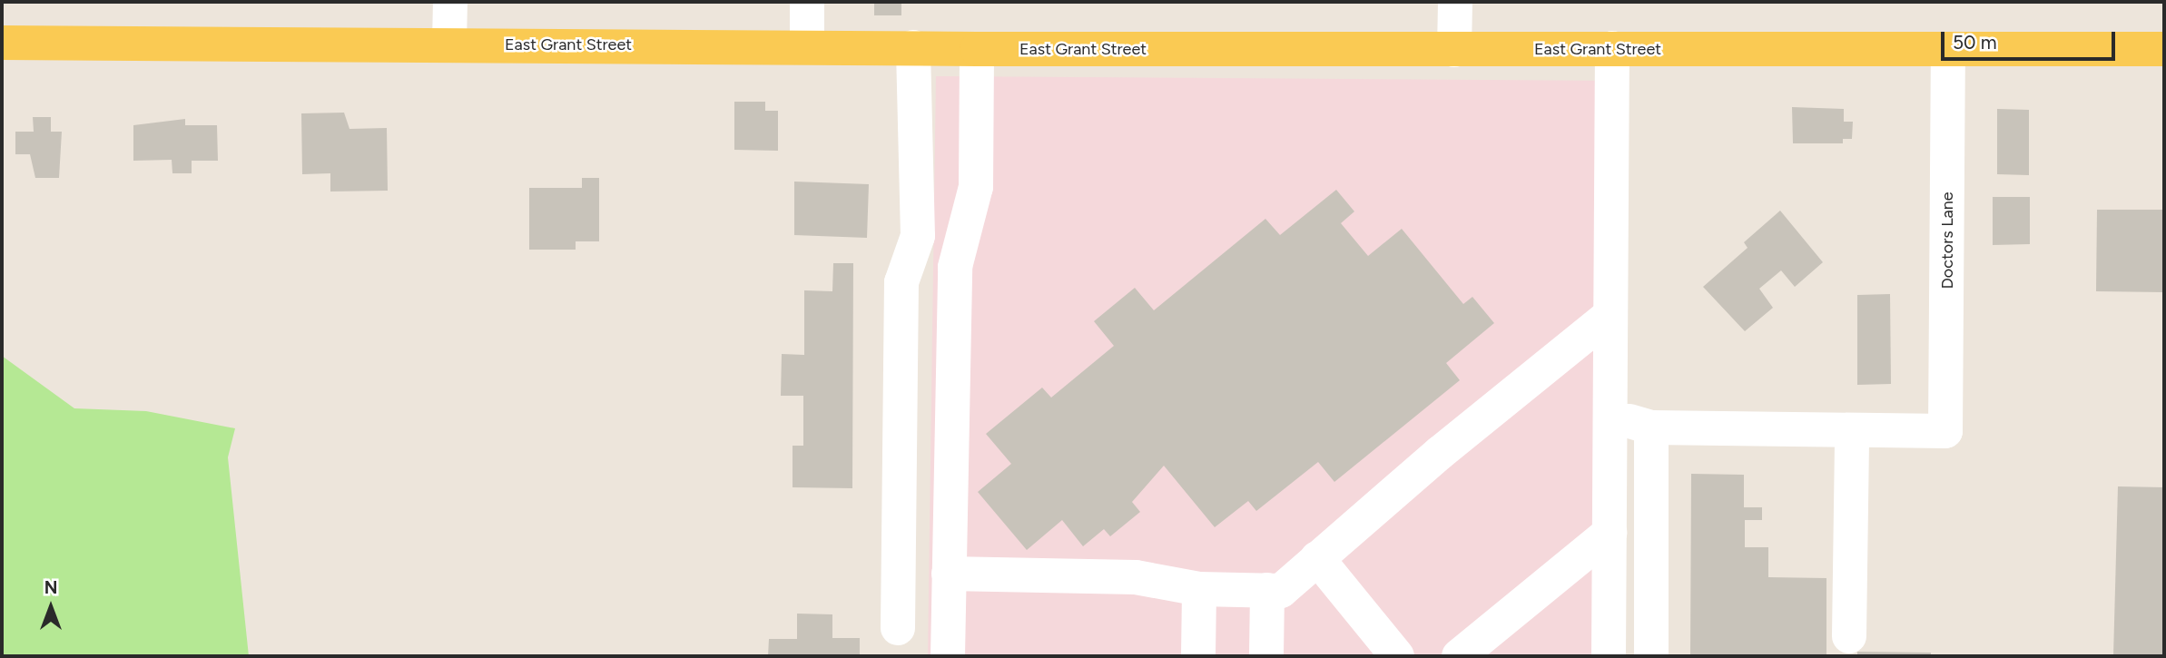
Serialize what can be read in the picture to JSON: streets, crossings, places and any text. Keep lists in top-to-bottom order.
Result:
{
  "streets": {
    "main road": ["East Grant Street"],
    "street": ["Doctors Lane"]
  },
  "crossings": [
    ["East Grant Street", "Doctors Lane"]
  ],
  "scale_bar": "50 m",
  "north": "top"
}
